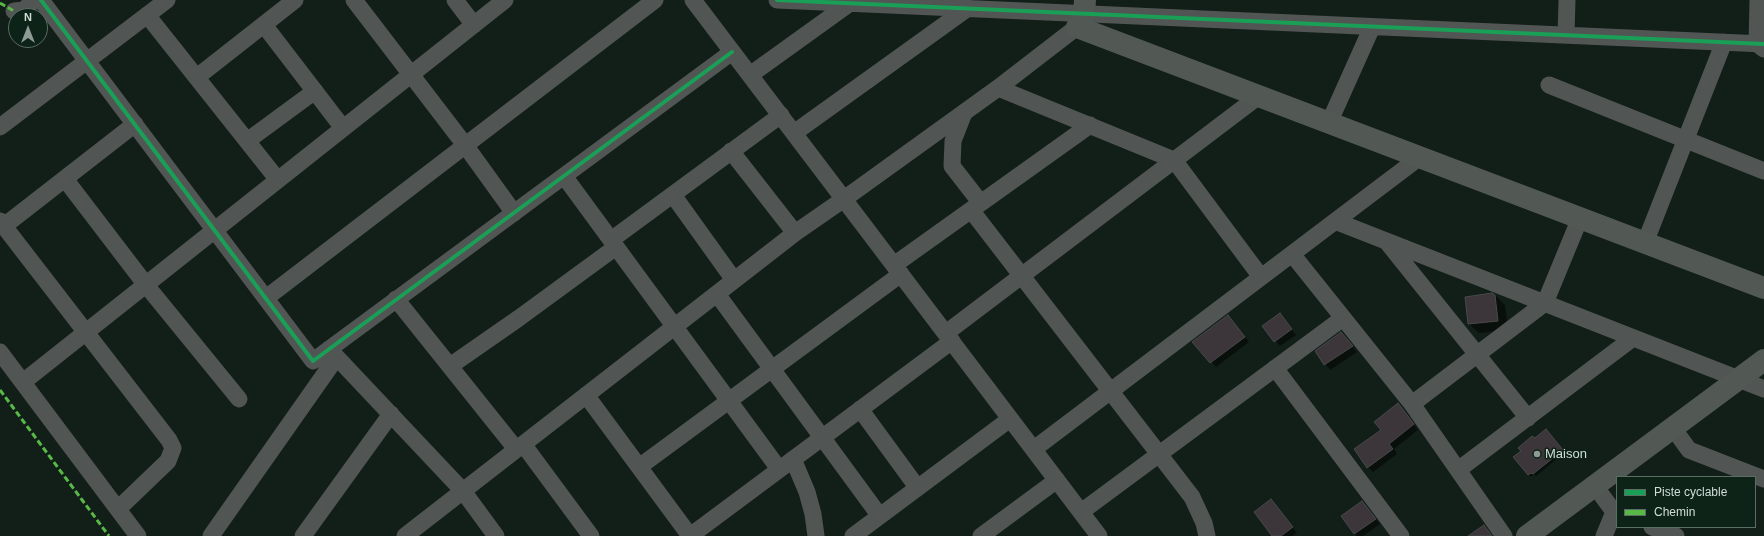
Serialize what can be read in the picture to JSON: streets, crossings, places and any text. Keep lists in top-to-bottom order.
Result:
{
  "places": ["Maison"],
  "legend": ["Piste cyclable", "Chemin"],
  "north": "top"
}
